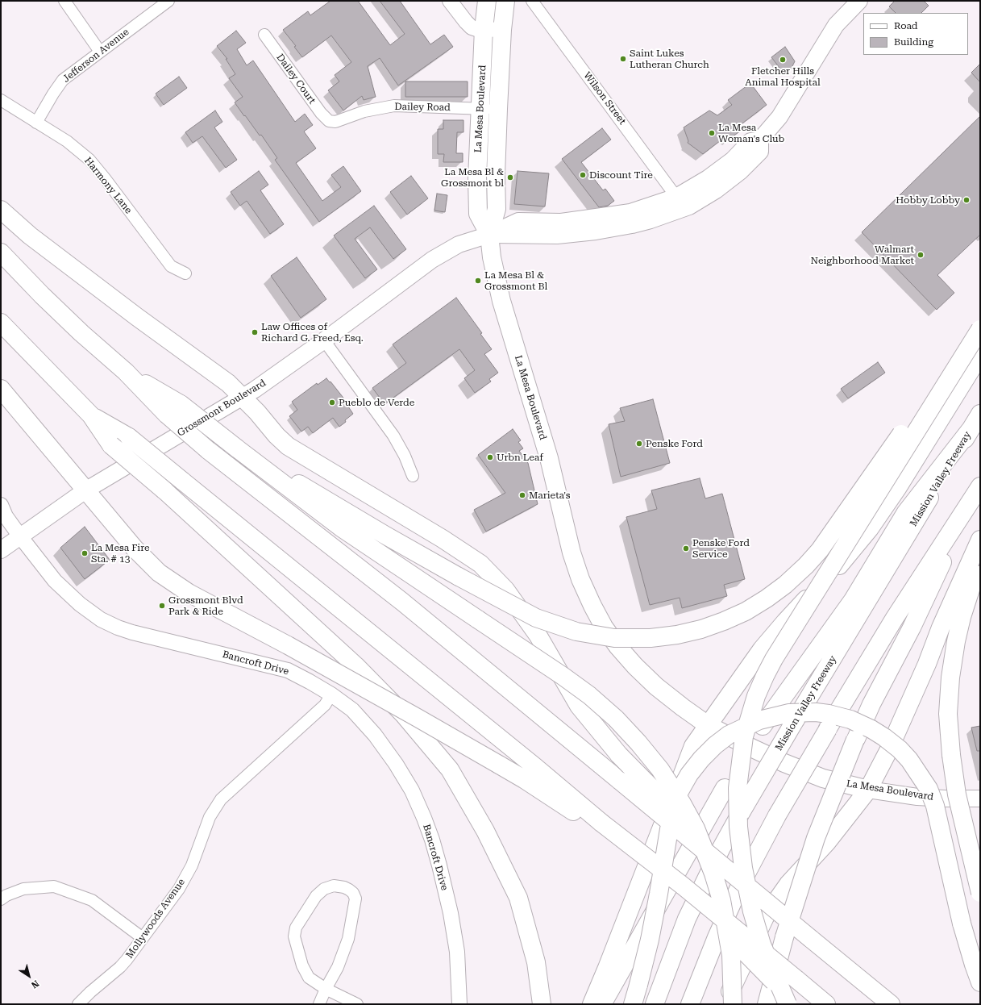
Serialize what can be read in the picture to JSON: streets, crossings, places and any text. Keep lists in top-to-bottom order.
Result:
{
  "streets": {
    "main road": ["La Mesa Boulevard", "Grossmont Boulevard", "Mission Valley Freeway"],
    "street": [
      "Jefferson Avenue",
      "Dailey Court",
      "Wilson Street",
      "Dailey Road",
      "Harmony Lane",
      "Bancroft Drive",
      "Mollywoods Avenue"
    ]
  },
  "crossings": [
    ["Jefferson Avenue", "Harmony Lane"],
    ["Dailey Court", "Dailey Road"],
    ["Wilson Street", "Grossmont Boulevard"],
    ["Dailey Road", "La Mesa Boulevard"],
    ["La Mesa Boulevard", "Grossmont Boulevard"],
    ["Grossmont Boulevard", "Bancroft Drive"],
    ["Bancroft Drive", "Mollywoods Avenue"]
  ],
  "places": [
    "Saint Lukes Lutheran Church",
    "Fletcher Hills Animal Hospital",
    "La Mesa Woman's Club",
    "Discount Tire",
    "La Mesa Bl & Grossmont bl",
    "Hobby Lobby",
    "Walmart Neighborhood Market",
    "La Mesa Bl & Grossmont Bl",
    "Law Offices of Richard G. Freed, Esq.",
    "Pueblo de Verde",
    "Penske Ford",
    "Urbn Leaf",
    "Marieta's",
    "Penske Ford Service",
    "La Mesa Fire Sta. # 13",
    "Grossmont Blvd Park & Ride"
  ],
  "legend": ["Road", "Building"],
  "north": "bottom right"
}
